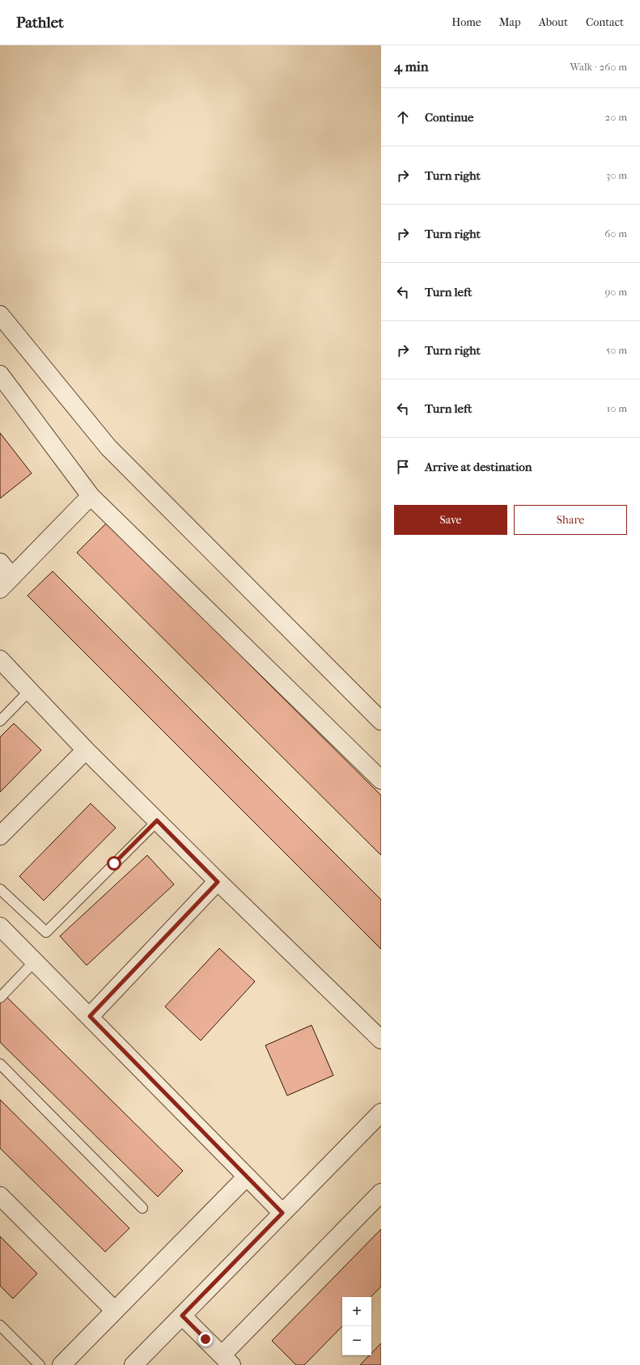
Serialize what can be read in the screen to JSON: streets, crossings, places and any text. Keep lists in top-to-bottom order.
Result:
{
  "page": {
    "header": "Pathlet",
    "nav": [
      "Home",
      "Map",
      "About",
      "Contact"
    ],
    "heading": ["4 min", "Walk · 260 m"],
    "list": [
      ["Continue", "20 m"],
      ["Turn right", "30 m"],
      ["Turn right", "60 m"],
      ["Turn left", "90 m"],
      ["Turn right", "50 m"],
      ["Turn left", "10 m"],
      "Arrive at destination"
    ],
    "buttons": ["Save", "Share"],
    "map_buttons": ["+", "−"]
  }
}
